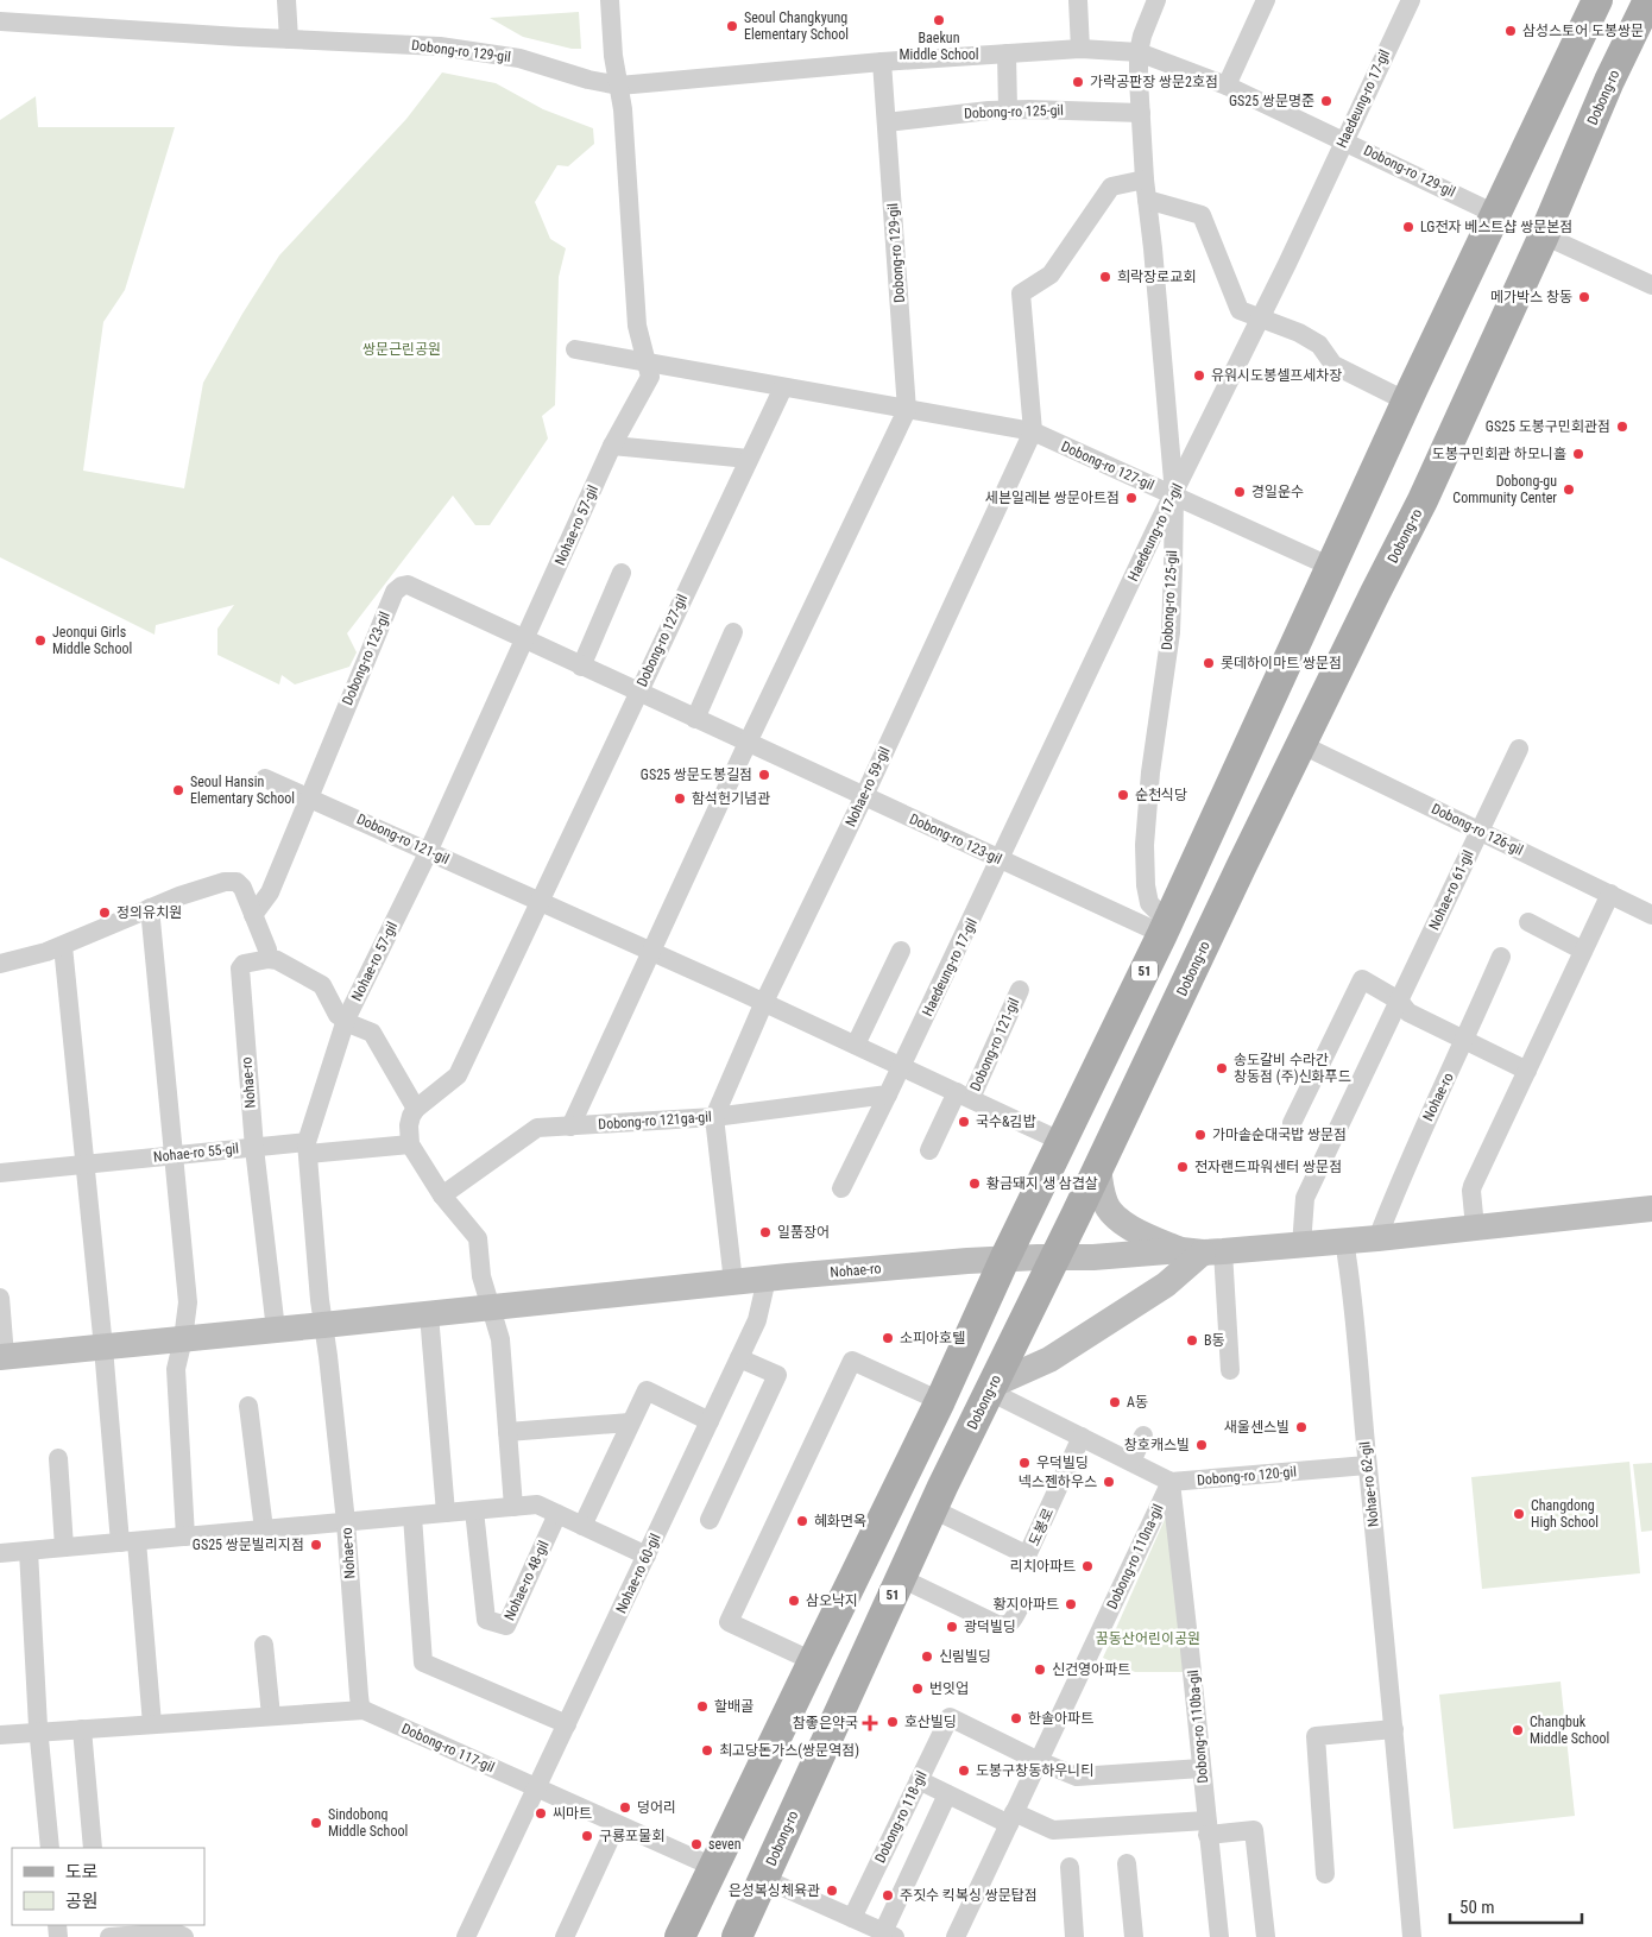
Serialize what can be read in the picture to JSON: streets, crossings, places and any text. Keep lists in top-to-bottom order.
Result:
{
  "streets": {
    "main road": ["Dobong-ro", "51", "Nohae-ro"],
    "street": [
      "Dobong-ro 129-gil",
      "Haedeung-ro 17-gil",
      "Dobong-ro 125-gil",
      "Dobong-ro 127-gil",
      "Nohae-ro 57-gil",
      "Dobong-ro 123-gil",
      "Nohae-ro 59-gil",
      "Dobong-ro 126-gil",
      "Dobong-ro 121-gil",
      "Nohae-ro 61-gil",
      "Dobong-ro 121ga-gil",
      "Nohae-ro 55-gil",
      "Dobong-ro 120-gil",
      "Nohae-ro 62-gil",
      "도봉로",
      "Dobong-ro 110na-gil",
      "Nohae-ro 60-gil",
      "Nohae-ro 48-gil",
      "Dobong-ro 110ba-gil",
      "Dobong-ro 117-gil",
      "Dobong-ro 118-gil"
    ]
  },
  "crossings": [
    ["Dobong-ro 129-gil", "Haedeung-ro 17-gil"],
    ["Dobong-ro 129-gil", "Dobong-ro 125-gil"],
    ["Dobong-ro 129-gil", "Dobong-ro 127-gil"],
    ["Dobong-ro 129-gil", "Nohae-ro 57-gil"],
    ["Dobong-ro 129-gil", "51"],
    ["Dobong-ro", "Dobong-ro 126-gil"],
    ["Dobong-ro", "Nohae-ro"],
    ["Dobong-ro", "도봉로"],
    ["Haedeung-ro 17-gil", "Dobong-ro 125-gil"],
    ["Haedeung-ro 17-gil", "Dobong-ro 127-gil"],
    ["Haedeung-ro 17-gil", "Dobong-ro 123-gil"],
    ["Haedeung-ro 17-gil", "Dobong-ro 121-gil"],
    ["Dobong-ro 125-gil", "Dobong-ro 127-gil"],
    ["Dobong-ro 125-gil", "Dobong-ro 123-gil"],
    ["Dobong-ro 125-gil", "Nohae-ro 59-gil"],
    ["Dobong-ro 125-gil", "51"],
    ["Dobong-ro 127-gil", "Nohae-ro 57-gil"],
    ["Dobong-ro 127-gil", "Dobong-ro 123-gil"],
    ["Dobong-ro 127-gil", "Nohae-ro 59-gil"],
    ["Dobong-ro 127-gil", "51"],
    ["Nohae-ro 57-gil", "Dobong-ro 123-gil"],
    ["Nohae-ro 57-gil", "Dobong-ro 121-gil"],
    ["Nohae-ro 57-gil", "Nohae-ro"],
    ["Nohae-ro 57-gil", "Nohae-ro 55-gil"],
    ["Dobong-ro 123-gil", "Nohae-ro 59-gil"],
    ["Dobong-ro 123-gil", "Dobong-ro 121-gil"],
    ["Dobong-ro 123-gil", "51"],
    ["Nohae-ro 59-gil", "Dobong-ro 121-gil"],
    ["Nohae-ro 59-gil", "Nohae-ro"],
    ["Nohae-ro 59-gil", "Dobong-ro 121ga-gil"],
    ["Dobong-ro 126-gil", "Nohae-ro 61-gil"],
    ["Dobong-ro 121-gil", "51"],
    ["Nohae-ro 61-gil", "Nohae-ro"],
    ["51", "Nohae-ro"],
    ["51", "Dobong-ro 117-gil"],
    ["Nohae-ro", "Nohae-ro 55-gil"],
    ["Nohae-ro", "Nohae-ro 62-gil"],
    ["Nohae-ro", "Nohae-ro 60-gil"],
    ["Nohae-ro", "Dobong-ro 117-gil"],
    ["Dobong-ro 120-gil", "Nohae-ro 62-gil"],
    ["Dobong-ro 120-gil", "Dobong-ro 110na-gil"],
    ["Dobong-ro 120-gil", "Dobong-ro 110ba-gil"],
    ["Dobong-ro 110na-gil", "Dobong-ro 110ba-gil"],
    ["Dobong-ro 110na-gil", "Dobong-ro 118-gil"],
    ["Nohae-ro 60-gil", "Dobong-ro 117-gil"]
  ],
  "parks": ["쌍문근린공원", "꿈동산어린이공원"],
  "places": {
    "other": [
      "Baekun Middle School",
      "Seoul Changkyung Elementary School",
      "삼성스토어 도봉쌍문",
      "가락공판장 쌍문2호점",
      "GS25 쌍문명준",
      "LG전자 베스트샵 쌍문본점",
      "희락장로교회",
      "메가박스 창동",
      "유워시도봉셀프세차장",
      "GS25 도봉구민회관점",
      "도봉구민회관 하모니홀",
      "Dobong-gu Community Center",
      "경일운수",
      "세븐일레븐 쌍문아트점",
      "Jeongui Girls Middle School",
      "롯데하이마트 쌍문점",
      "GS25 쌍문도봉길점",
      "Seoul Hansin Elementary School",
      "순천식당",
      "함석헌기념관",
      "정의유치원",
      "송도갈비 수라간 창동점 (주)신화푸드",
      "국수&김밥",
      "가마솥순대국밥 쌍문점",
      "전자랜드파워센터 쌍문점",
      "황금돼지 생 삼겹살",
      "일품장어",
      "소피아호텔",
      "B동",
      "A동",
      "새울센스빌",
      "창호캐스빌",
      "우덕빌딩",
      "넥스젠하우스",
      "Changdong High School",
      "혜화면옥",
      "GS25 쌍문빌리지점",
      "리치아파트",
      "삼오낙지",
      "황지아파트",
      "광덕빌딩",
      "신림빌딩",
      "신건영아파트",
      "번잇업",
      "할배골",
      "한솔아파트",
      "호산빌딩",
      "Changbuk Middle School",
      "최고당돈가스(쌍문역점)",
      "도봉구창동하우니티",
      "덩어리",
      "씨마트",
      "Sindobong Middle School",
      "구룡포물회",
      "seven",
      "은성복싱체육관",
      "주짓수 킥복싱 쌍문탑점"
    ],
    "health": ["참좋은약국"]
  },
  "legend": ["도로", "공원"],
  "scale_bar": "50 m"
}
